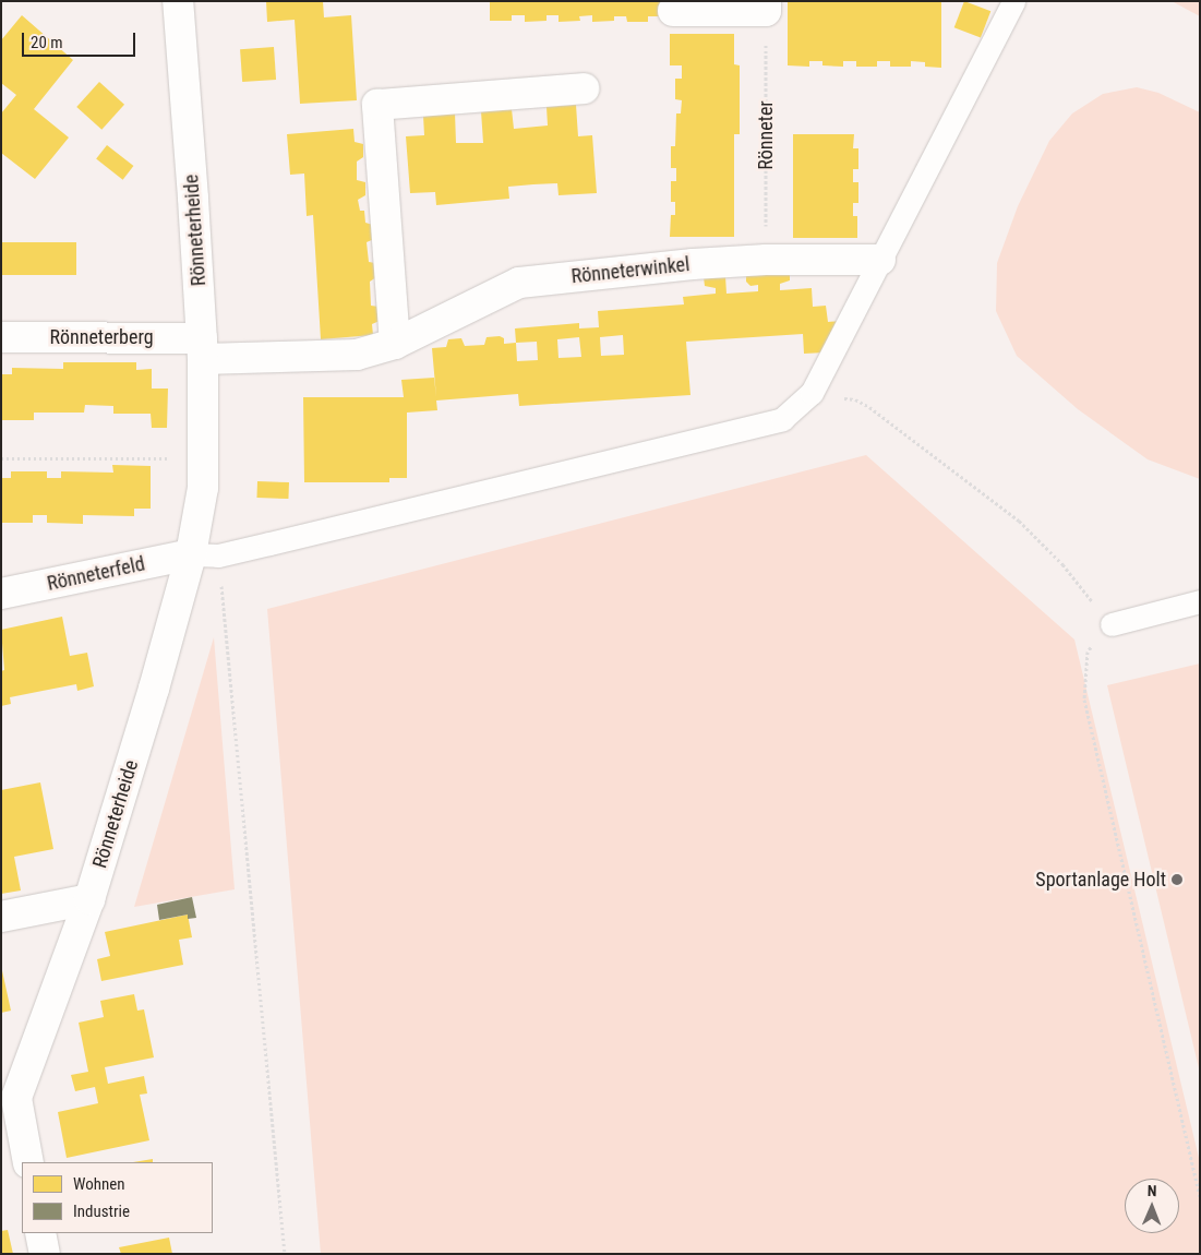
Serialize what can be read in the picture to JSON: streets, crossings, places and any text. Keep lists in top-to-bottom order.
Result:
{
  "streets": {
    "street": [
      "Rönneterheide",
      "Rönneterwinkel",
      "Rönneterberg",
      "Rönneterfeld"
    ],
    "path": ["Rönneter"]
  },
  "crossings": [
    ["Rönneter", "Rönneterwinkel"],
    ["Rönneterheide", "Rönneterwinkel"],
    ["Rönneterheide", "Rönneterberg"],
    ["Rönneterheide", "Rönneterfeld"],
    ["Rönneterwinkel", "Rönneterberg"]
  ],
  "places": ["Sportanlage Holt"],
  "legend": ["Wohnen", "Industrie"],
  "scale_bar": "20 m",
  "north": "top"
}
